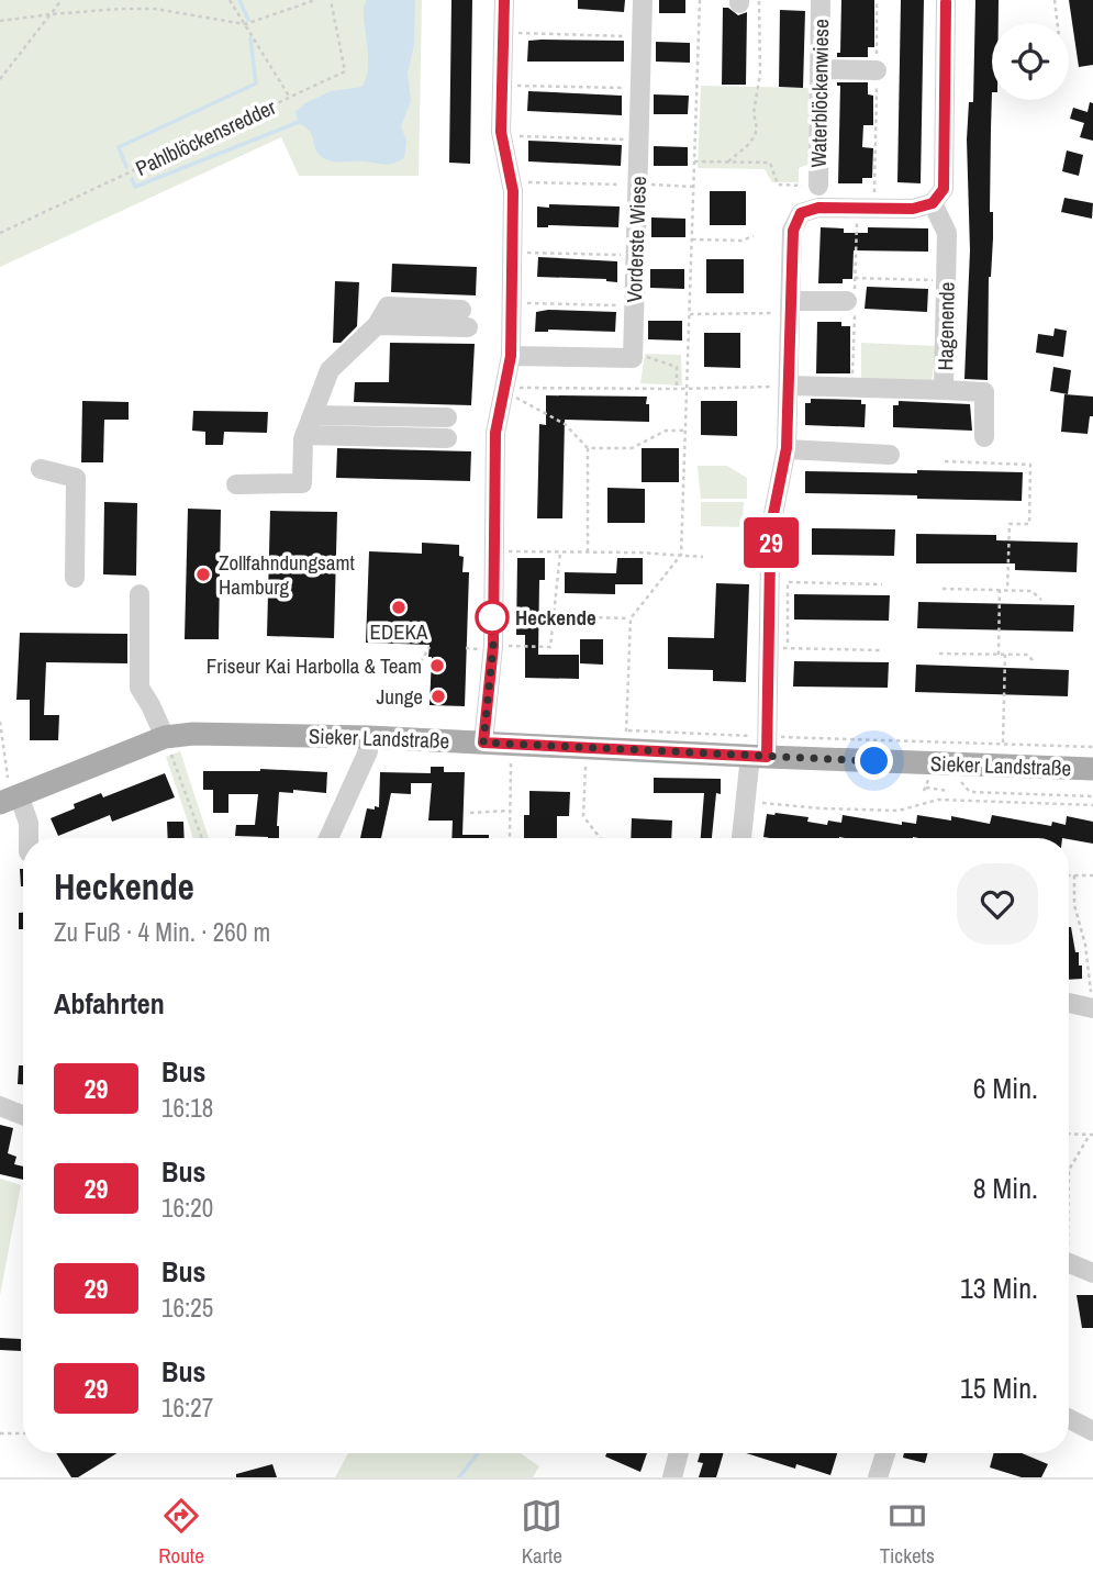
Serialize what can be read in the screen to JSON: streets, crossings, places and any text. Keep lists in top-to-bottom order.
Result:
{
  "streets": {
    "main road": ["Sieker Landstraße"],
    "street": ["Waterblöckenwiese", "Vorderste Wiese", "Hagenende"],
    "path": ["Pahlblöckensredder"]
  },
  "places": [
    "Zollfahndungsamt Hamburg",
    "EDEKA",
    "Heckende",
    "Friseur Kai Harbolla & Team",
    "Junge"
  ],
  "lines": ["bus line 29"],
  "page": {
    "on_map": "29",
    "heading": [
      ["Heckende", "Zu Fuß · 4 Min. · 260 m"],
      "Abfahrten"
    ],
    "list": [
      {
        "mark": "29",
        "name": "Bus",
        "note": "16:18",
        "value": "6 Min."
      },
      {
        "mark": "29",
        "name": "Bus",
        "note": "16:20",
        "value": "8 Min."
      },
      {
        "mark": "29",
        "name": "Bus",
        "note": "16:25",
        "value": "13 Min."
      },
      {
        "mark": "29",
        "name": "Bus",
        "note": "16:27",
        "value": "15 Min."
      }
    ],
    "tabs": ["Route", "Karte", "Tickets"]
  }
}
